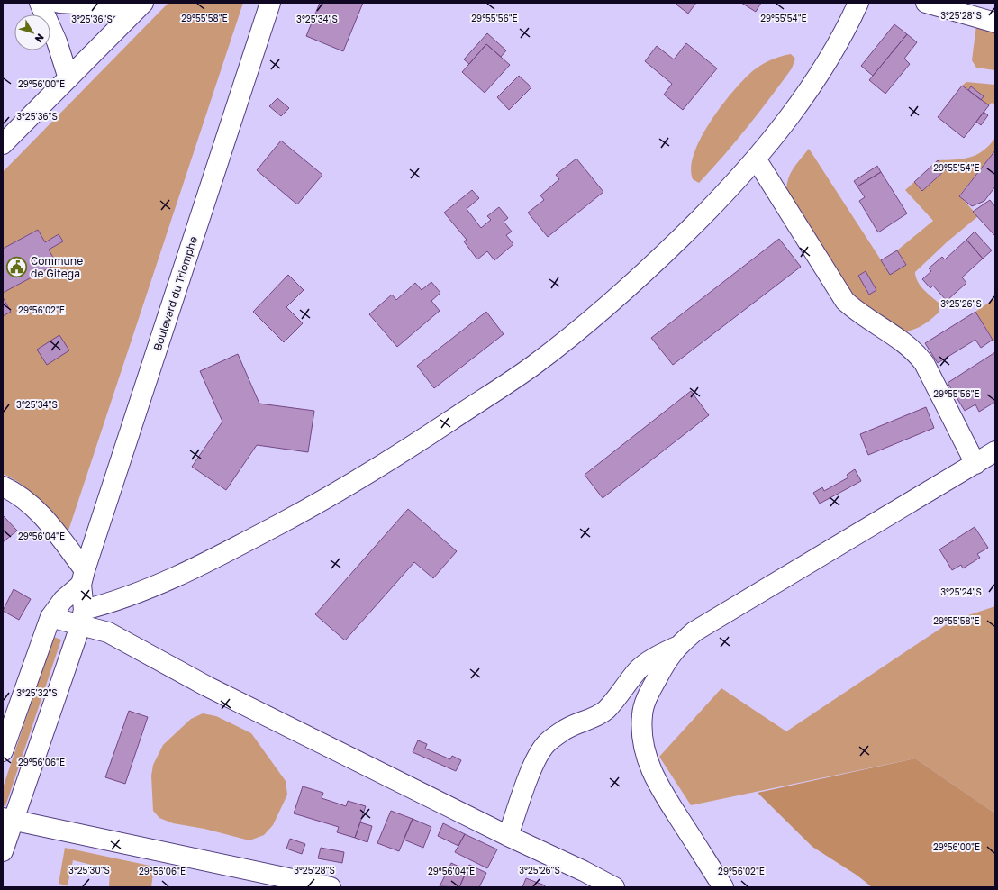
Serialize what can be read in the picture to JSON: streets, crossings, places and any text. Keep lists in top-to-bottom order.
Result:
{
  "streets": {
    "street": ["Boulevard du Triomphe"]
  },
  "places": {
    "public building": ["Commune de Gitega"]
  },
  "north": "bottom right",
  "coordinates": [
    "3°25'28\"S",
    "29°55'58\"E",
    "29°55'56\"E",
    "29°55'54\"E",
    "3°25'36\"S",
    "3°25'34\"S",
    "29°56'00\"E",
    "3°25'26\"S",
    "29°56'02\"E",
    "29°56'04\"E",
    "3°25'24\"S",
    "3°25'32\"S",
    "29°56'06\"E",
    "3°25'30\"S"
  ]
}
